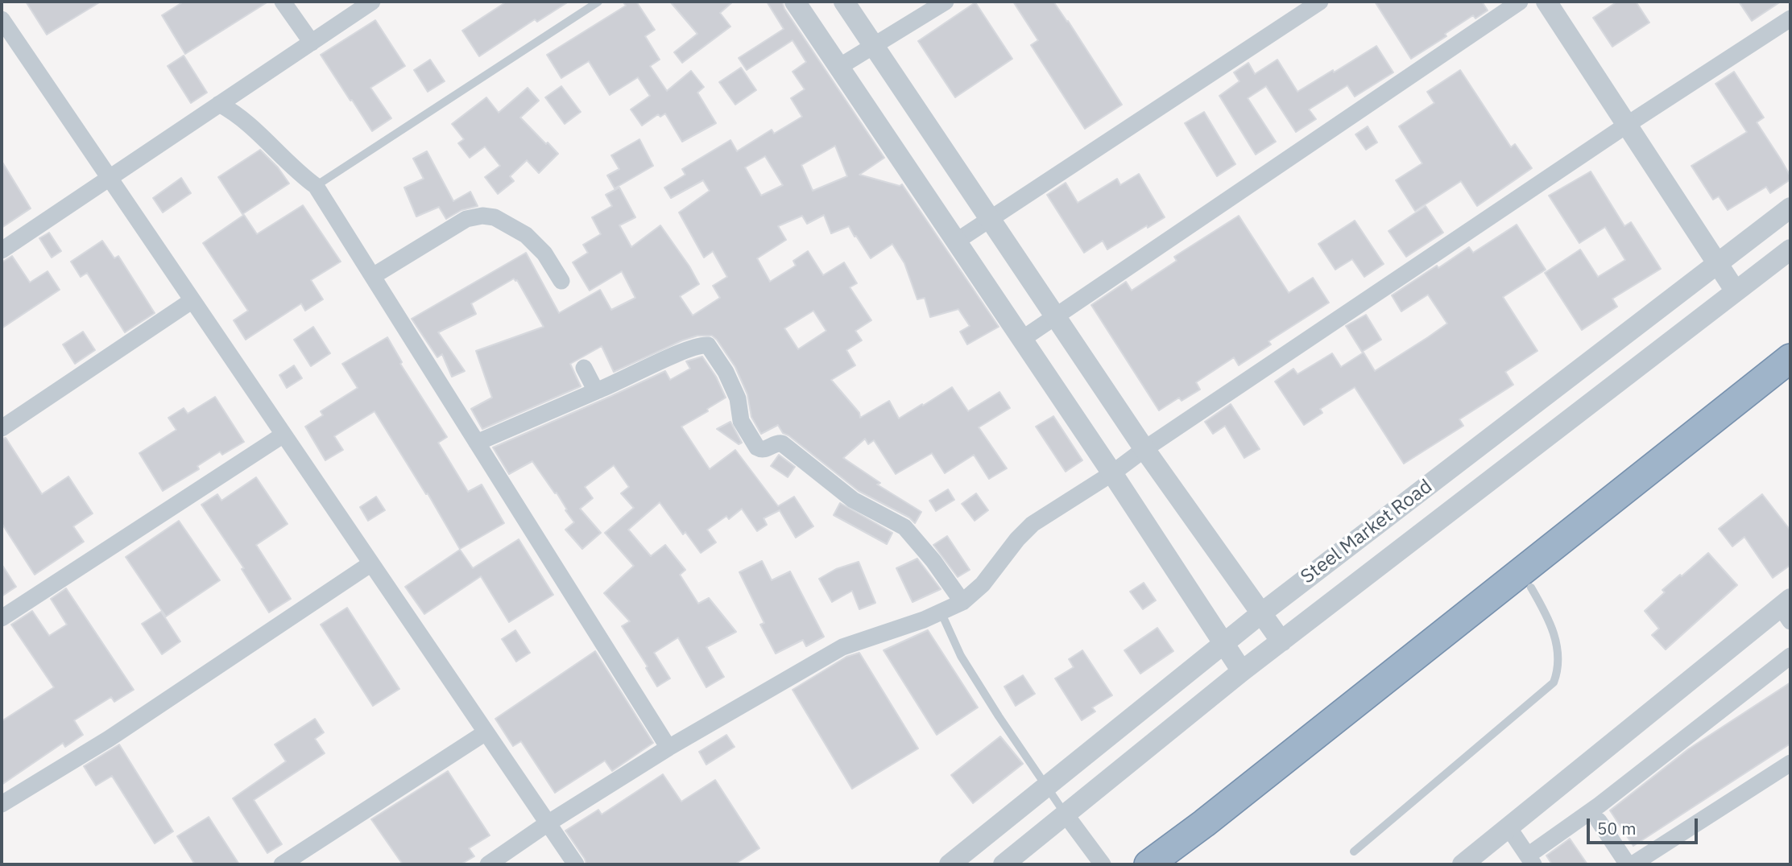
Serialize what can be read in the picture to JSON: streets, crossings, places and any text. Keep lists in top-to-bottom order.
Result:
{
  "streets": {
    "street": ["Steel Market Road"]
  },
  "scale_bar": "50 m"
}
